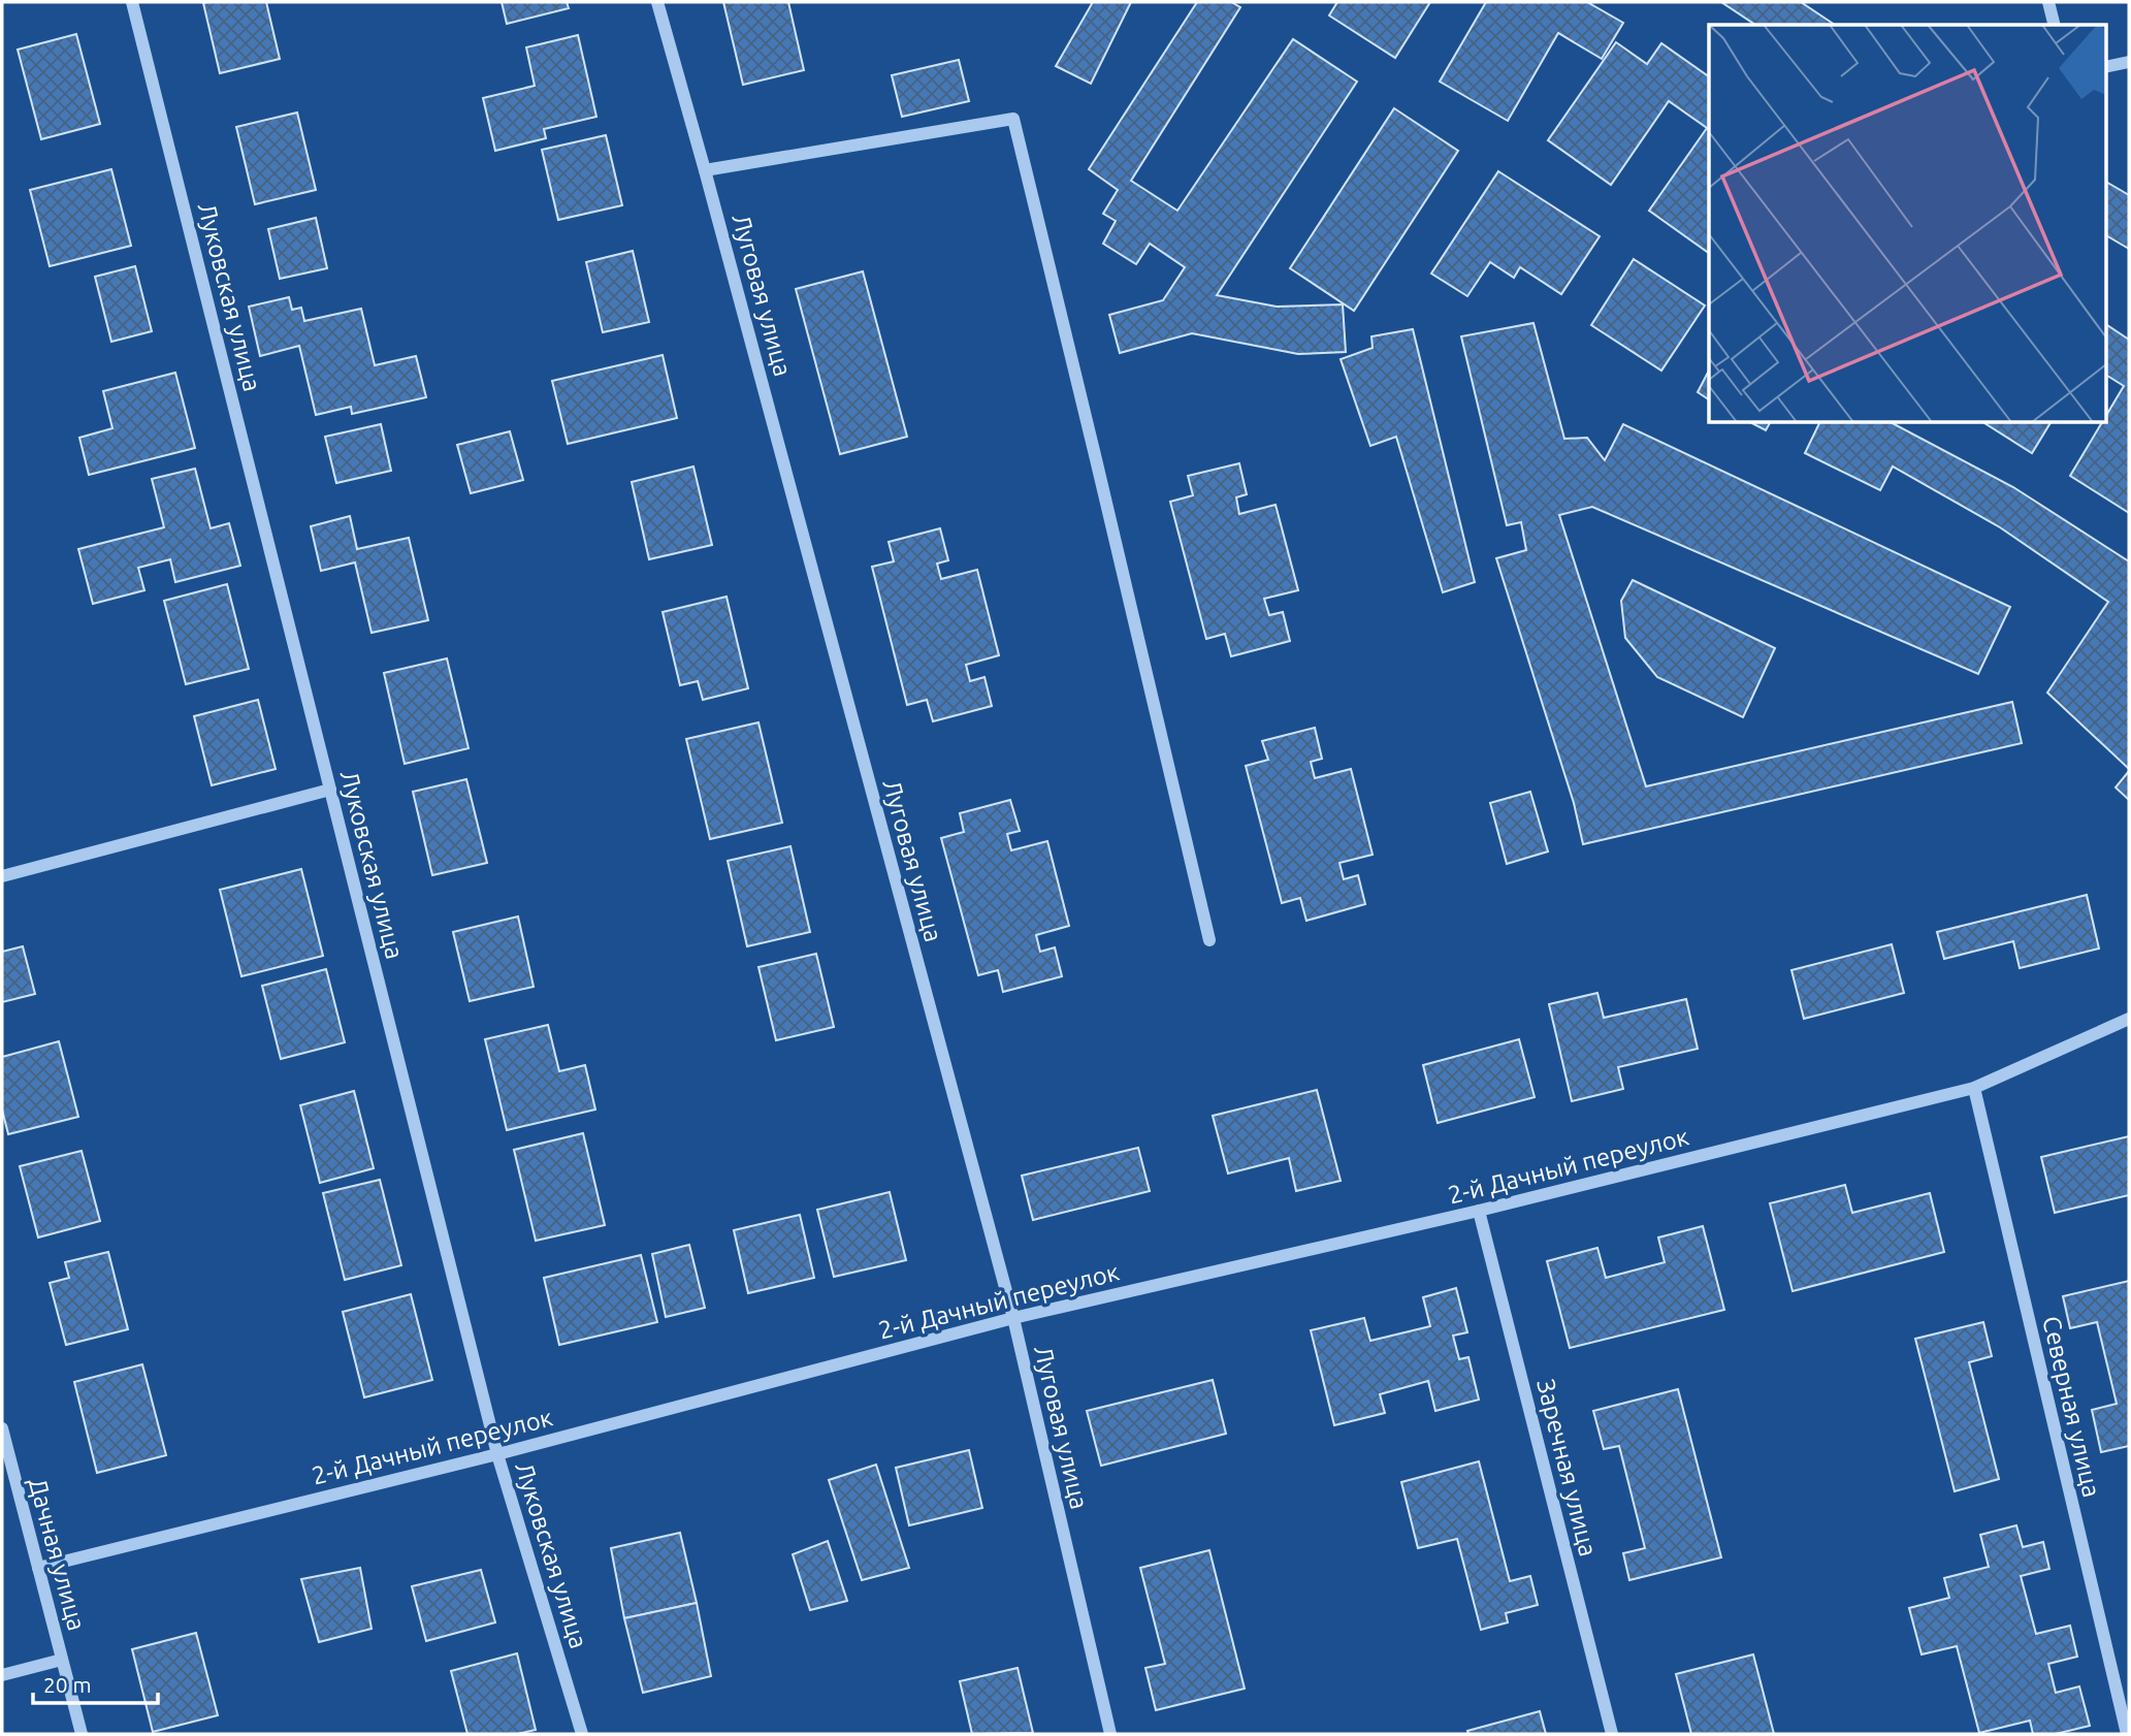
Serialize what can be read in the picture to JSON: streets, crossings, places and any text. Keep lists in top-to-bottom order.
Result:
{
  "streets": {
    "street": [
      "Луговая улица",
      "Луковская улица",
      "2-й Дачный переулок",
      "Северная улица",
      "Заречная улица",
      "Дачная улица"
    ]
  },
  "crossings": [
    ["Луговая улица", "2-й Дачный переулок"],
    ["Луковская улица", "2-й Дачный переулок"],
    ["2-й Дачный переулок", "Северная улица"],
    ["2-й Дачный переулок", "Заречная улица"],
    ["2-й Дачный переулок", "Дачная улица"]
  ],
  "scale_bar": "20 m"
}
